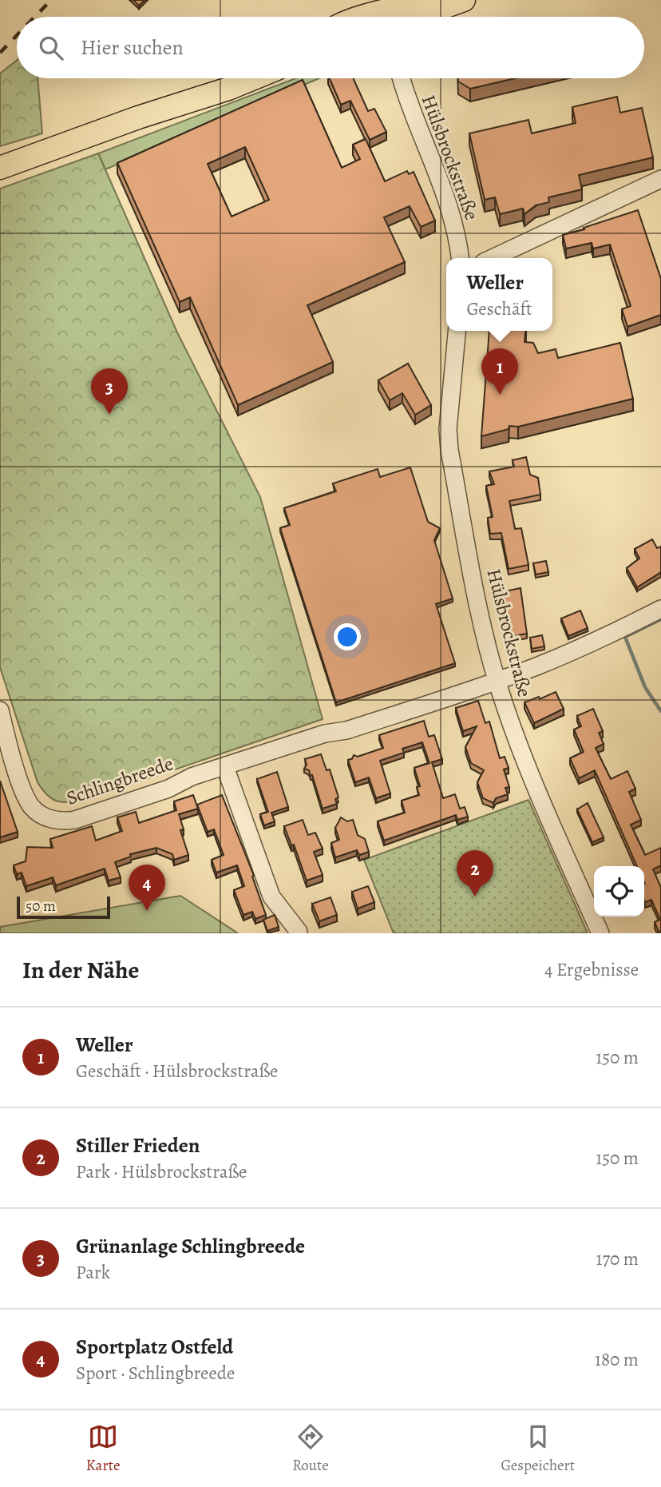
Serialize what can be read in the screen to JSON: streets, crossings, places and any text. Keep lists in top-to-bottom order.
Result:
{
  "streets": {
    "street": ["Hülsbrockstraße", "Schlingbreede"]
  },
  "crossings": [
    ["Hülsbrockstraße", "Schlingbreede"]
  ],
  "scale_bar": "50 m",
  "page": {
    "search": "Hier suchen",
    "popup": ["Weller", "Geschäft"],
    "pins": [
      "1",
      "3",
      "2",
      "4"
    ],
    "scale": "50 m",
    "heading": ["In der Nähe", "4 Ergebnisse"],
    "list": [
      {
        "mark": "1",
        "name": "Weller",
        "note": "Geschäft · Hülsbrockstraße",
        "value": "150 m"
      },
      {
        "mark": "2",
        "name": "Stiller Frieden",
        "note": "Park · Hülsbrockstraße",
        "value": "150 m"
      },
      {
        "mark": "3",
        "name": "Grünanlage Schlingbreede",
        "note": "Park",
        "value": "170 m"
      },
      {
        "mark": "4",
        "name": "Sportplatz Ostfeld",
        "note": "Sport · Schlingbreede",
        "value": "180 m"
      }
    ],
    "nav": ["Karte", "Route", "Gespeichert"]
  }
}
